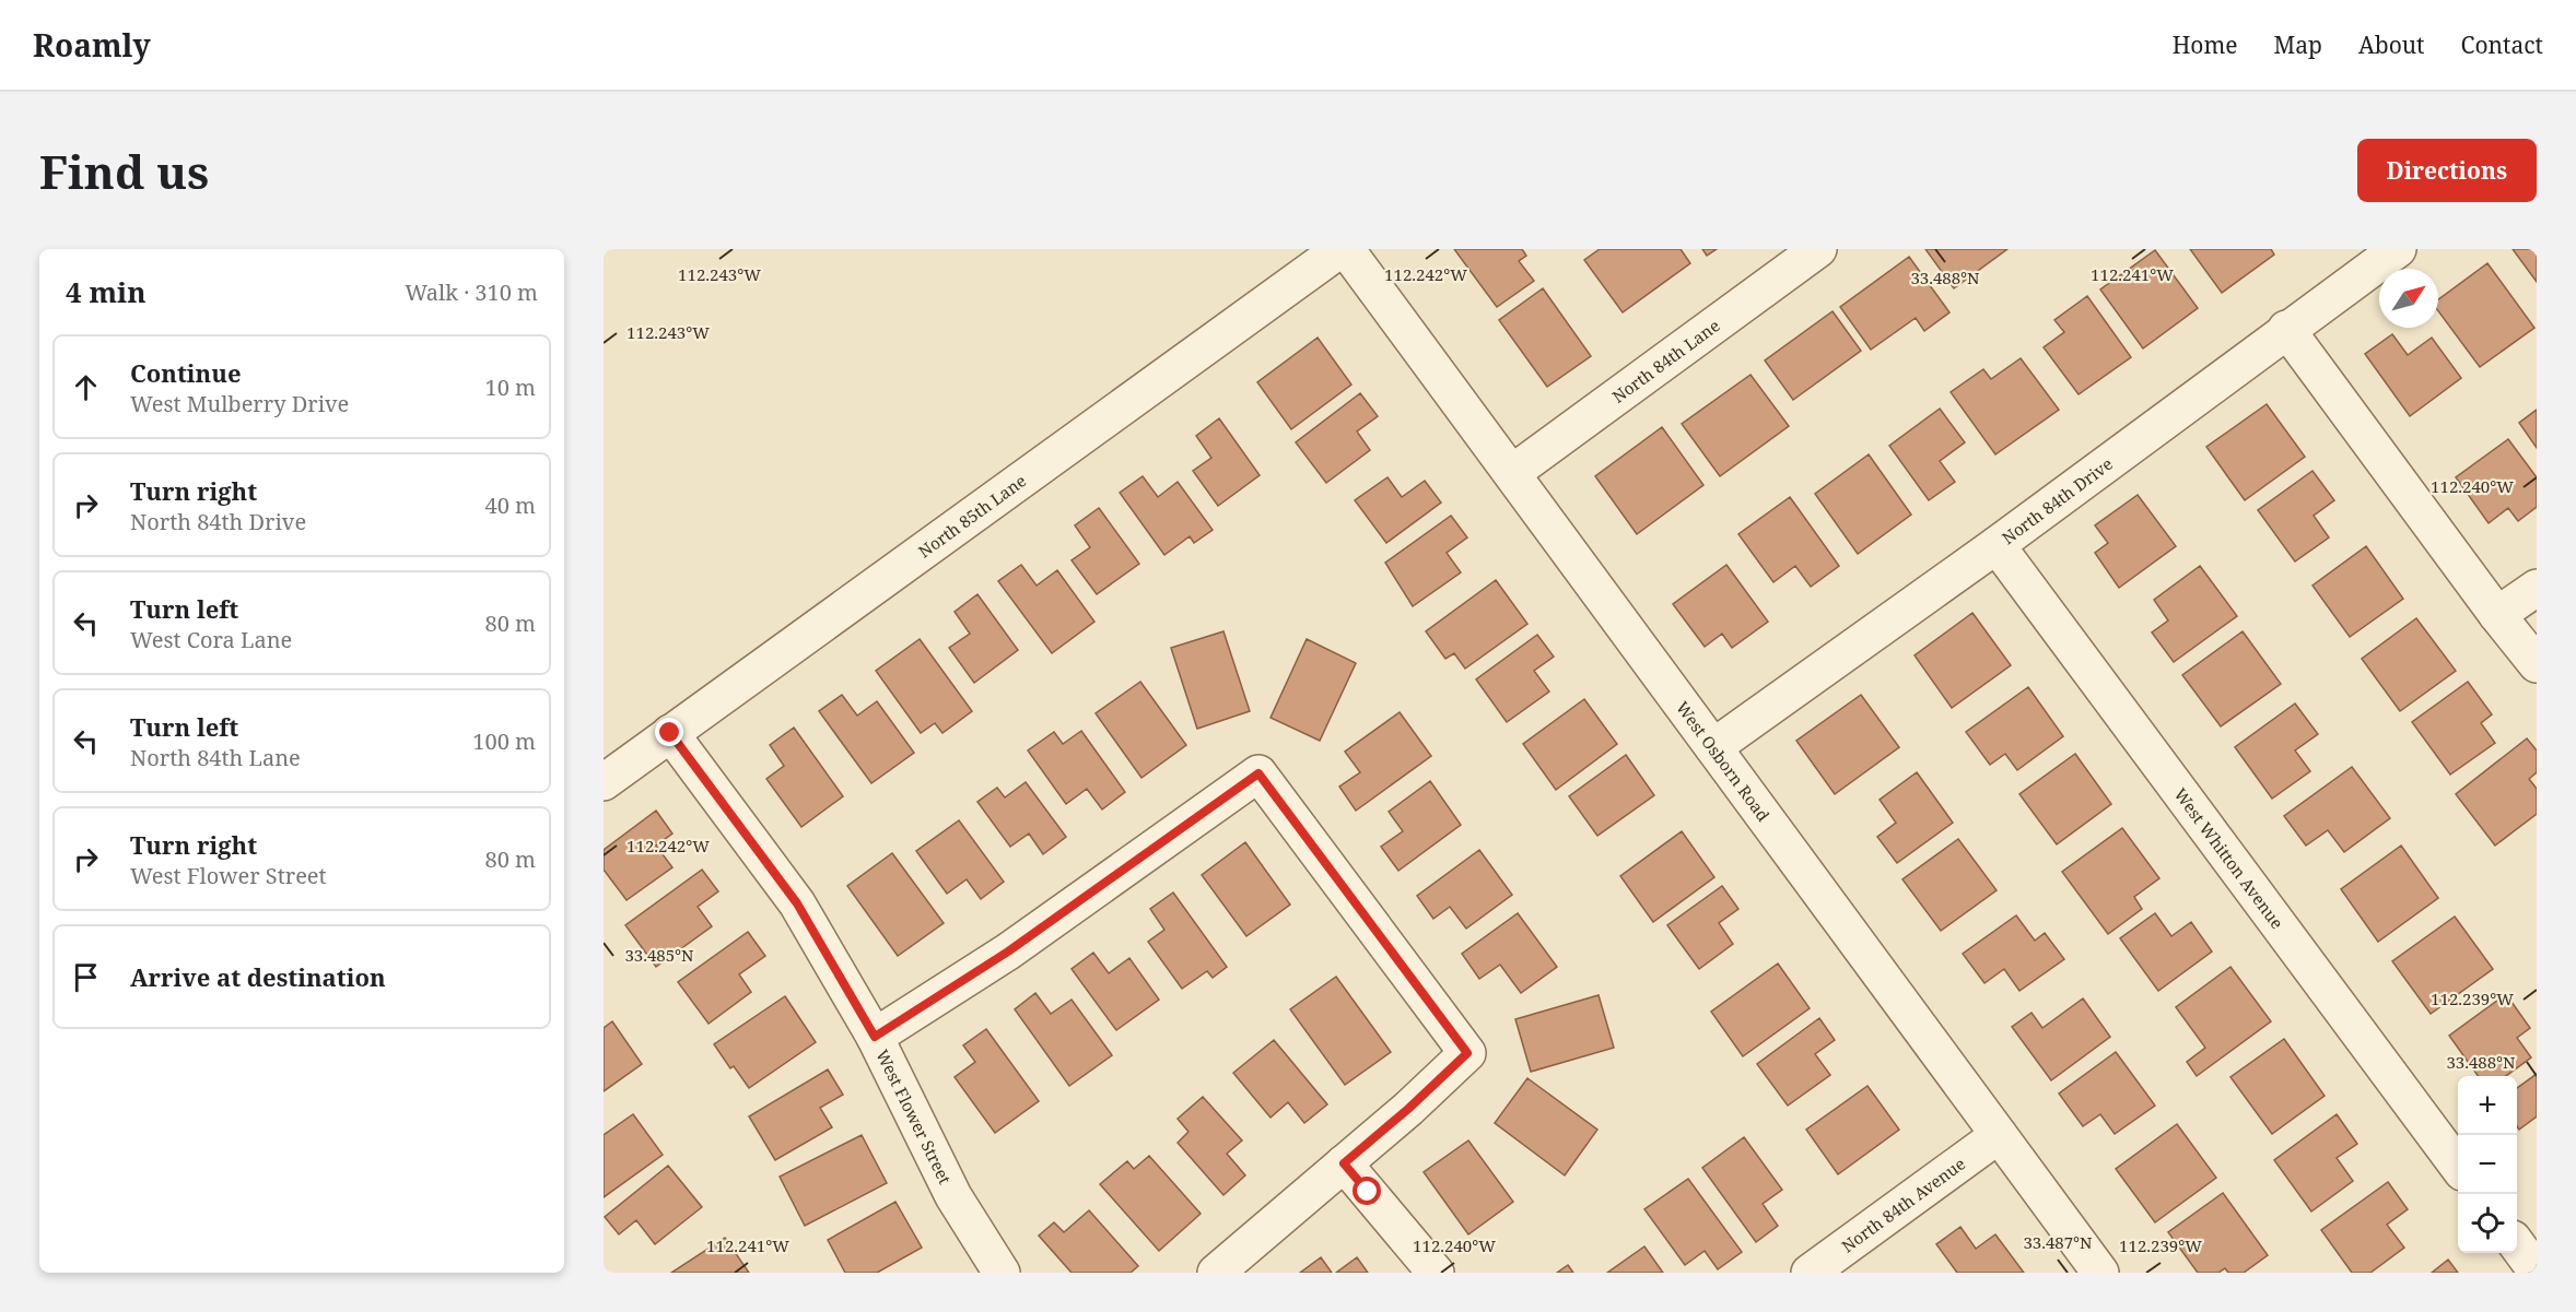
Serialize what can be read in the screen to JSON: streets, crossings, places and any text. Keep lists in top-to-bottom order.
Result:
{
  "streets": {
    "street": [
      "North 84th Lane",
      "North 84th Drive",
      "North 85th Lane",
      "West Osborn Road",
      "West Whitton Avenue",
      "West Flower Street",
      "North 84th Avenue"
    ]
  },
  "crossings": [
    ["North 84th Lane", "West Osborn Road"],
    ["North 84th Drive", "West Osborn Road"],
    ["North 84th Drive", "West Whitton Avenue"],
    ["North 85th Lane", "West Flower Street"],
    ["West Osborn Road", "North 84th Avenue"]
  ],
  "north": "top right",
  "page": {
    "header": "Roamly",
    "nav": [
      "Home",
      "Map",
      "About",
      "Contact"
    ],
    "buttons": "Directions",
    "title": "Find us",
    "heading": ["4 min", "Walk · 310 m"],
    "list": [
      ["Continue", "West Mulberry Drive", "10 m"],
      ["Turn right", "North 84th Drive", "40 m"],
      ["Turn left", "West Cora Lane", "80 m"],
      ["Turn left", "North 84th Lane", "100 m"],
      ["Turn right", "West Flower Street", "80 m"],
      "Arrive at destination"
    ],
    "map_buttons": ["+", "−"]
  },
  "coordinates": [
    "112.243°W",
    "112.242°W",
    "112.241°W",
    "33.488°N",
    "112.240°W",
    "33.485°N",
    "112.239°W",
    "33.487°N"
  ]
}
